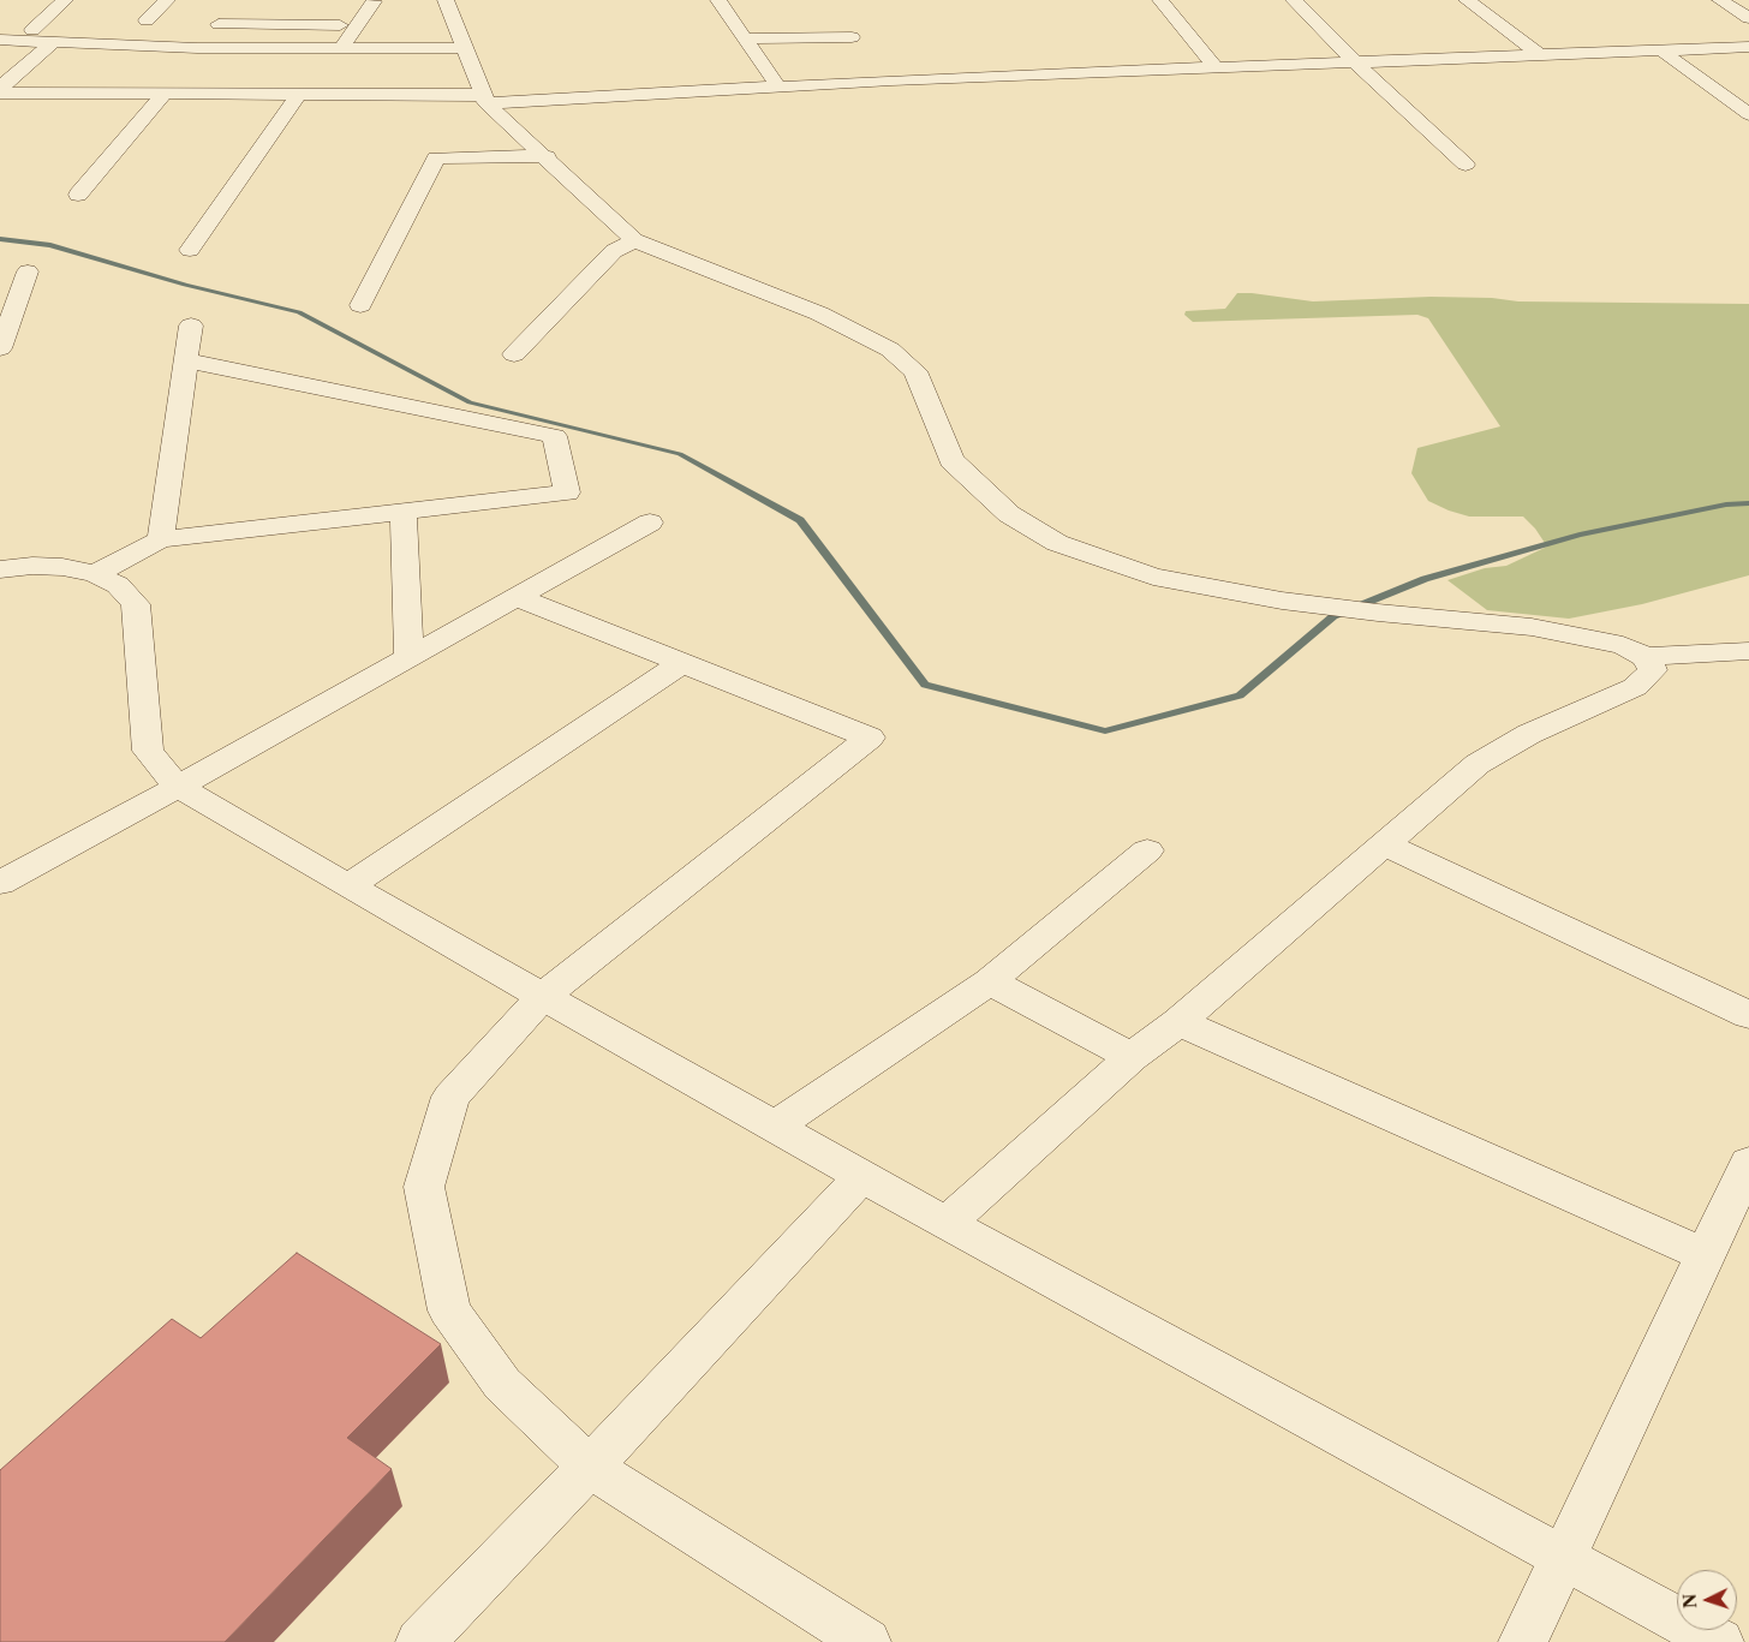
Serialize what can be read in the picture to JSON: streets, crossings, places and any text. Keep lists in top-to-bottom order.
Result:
{
  "north": "left"
}
